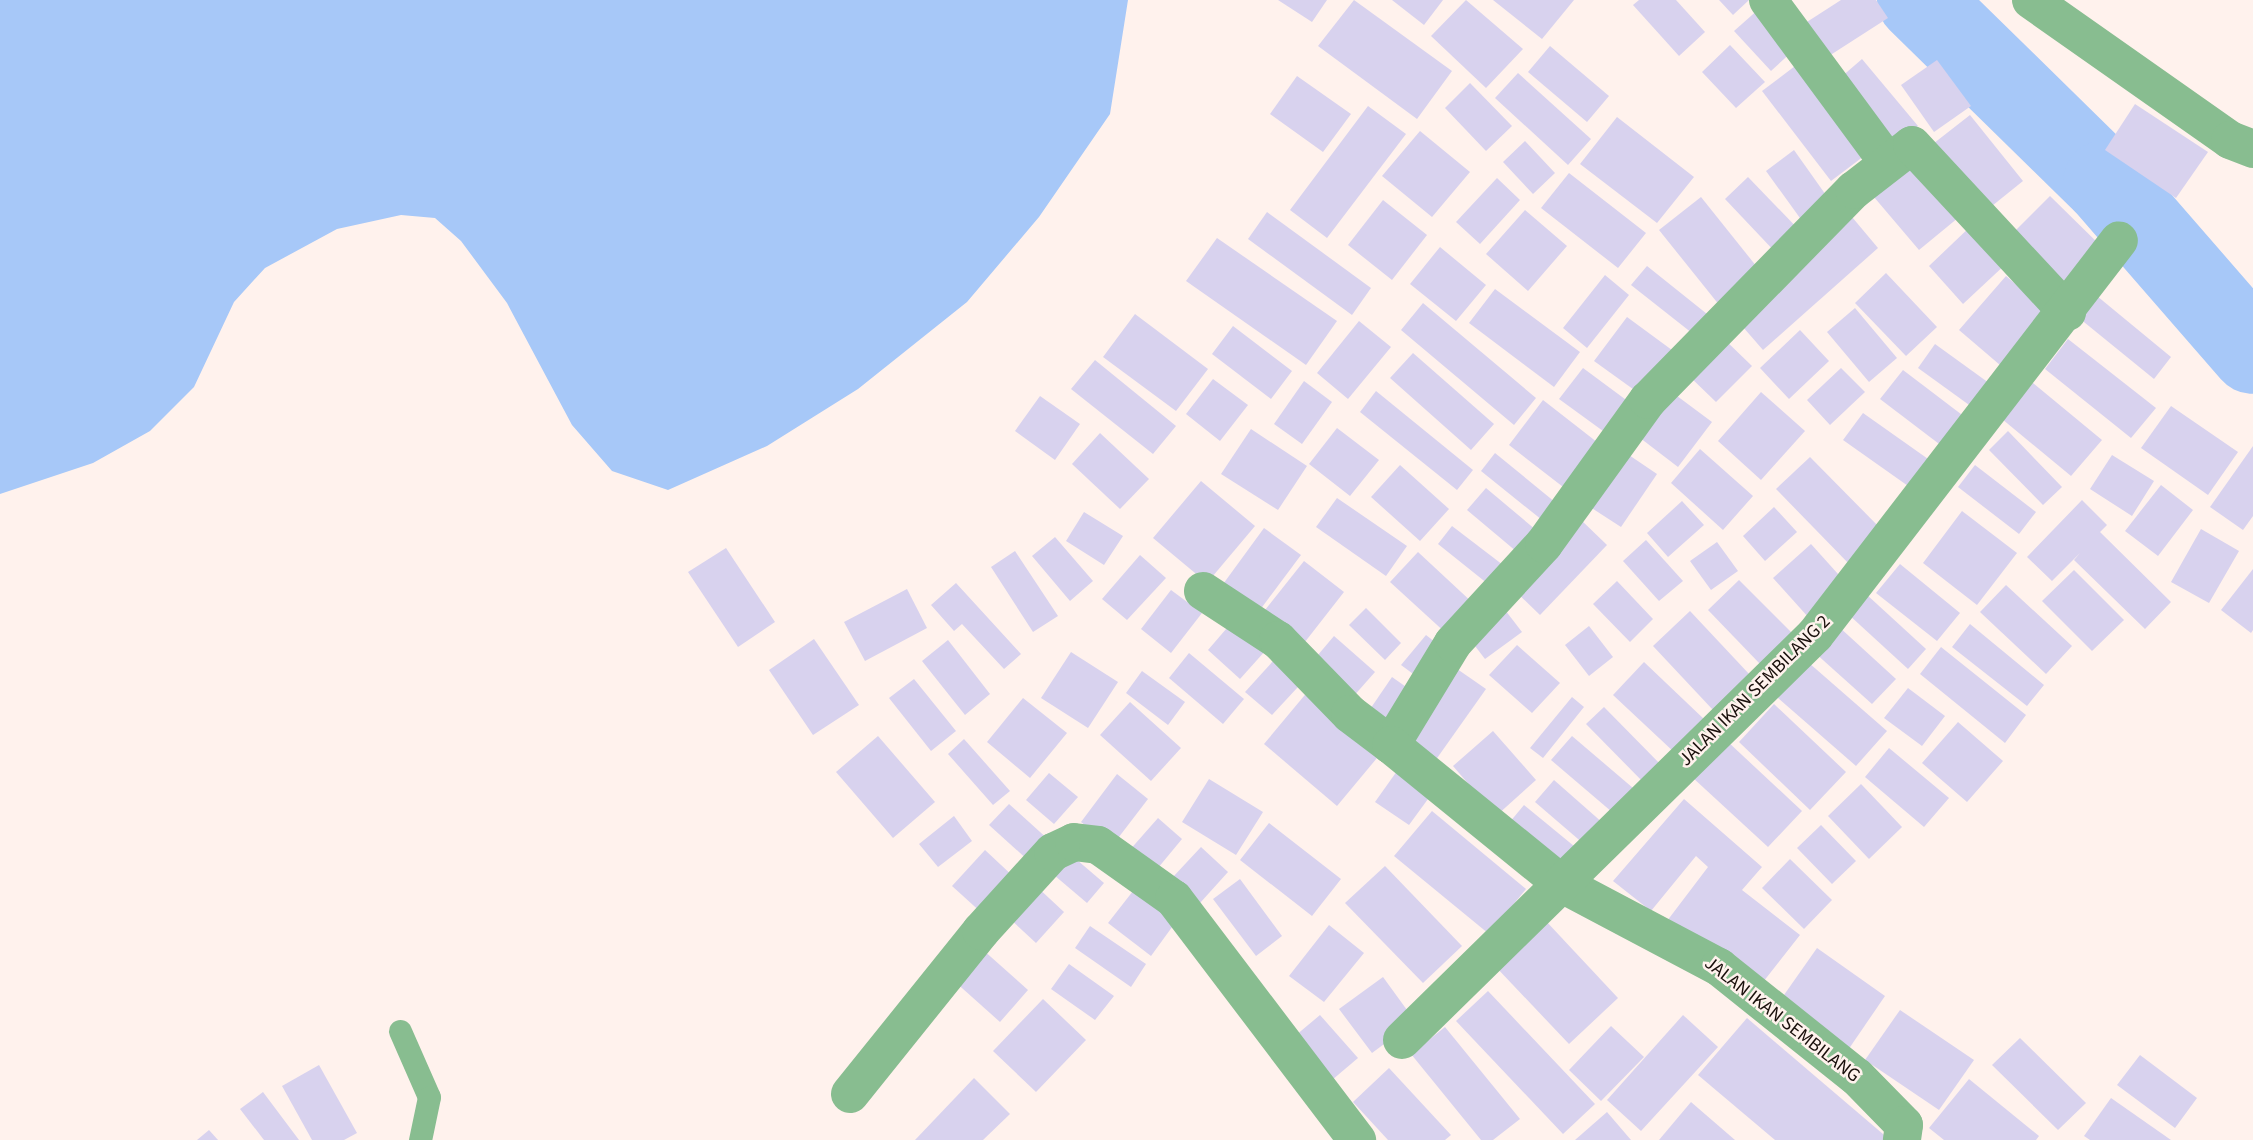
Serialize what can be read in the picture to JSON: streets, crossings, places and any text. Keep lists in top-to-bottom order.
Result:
{
  "streets": {
    "street": ["JALAN IKAN SEMBILANG 2", "JALAN IKAN SEMBILANG"]
  },
  "crossings": [
    ["JALAN IKAN SEMBILANG 2", "JALAN IKAN SEMBILANG"]
  ]
}
